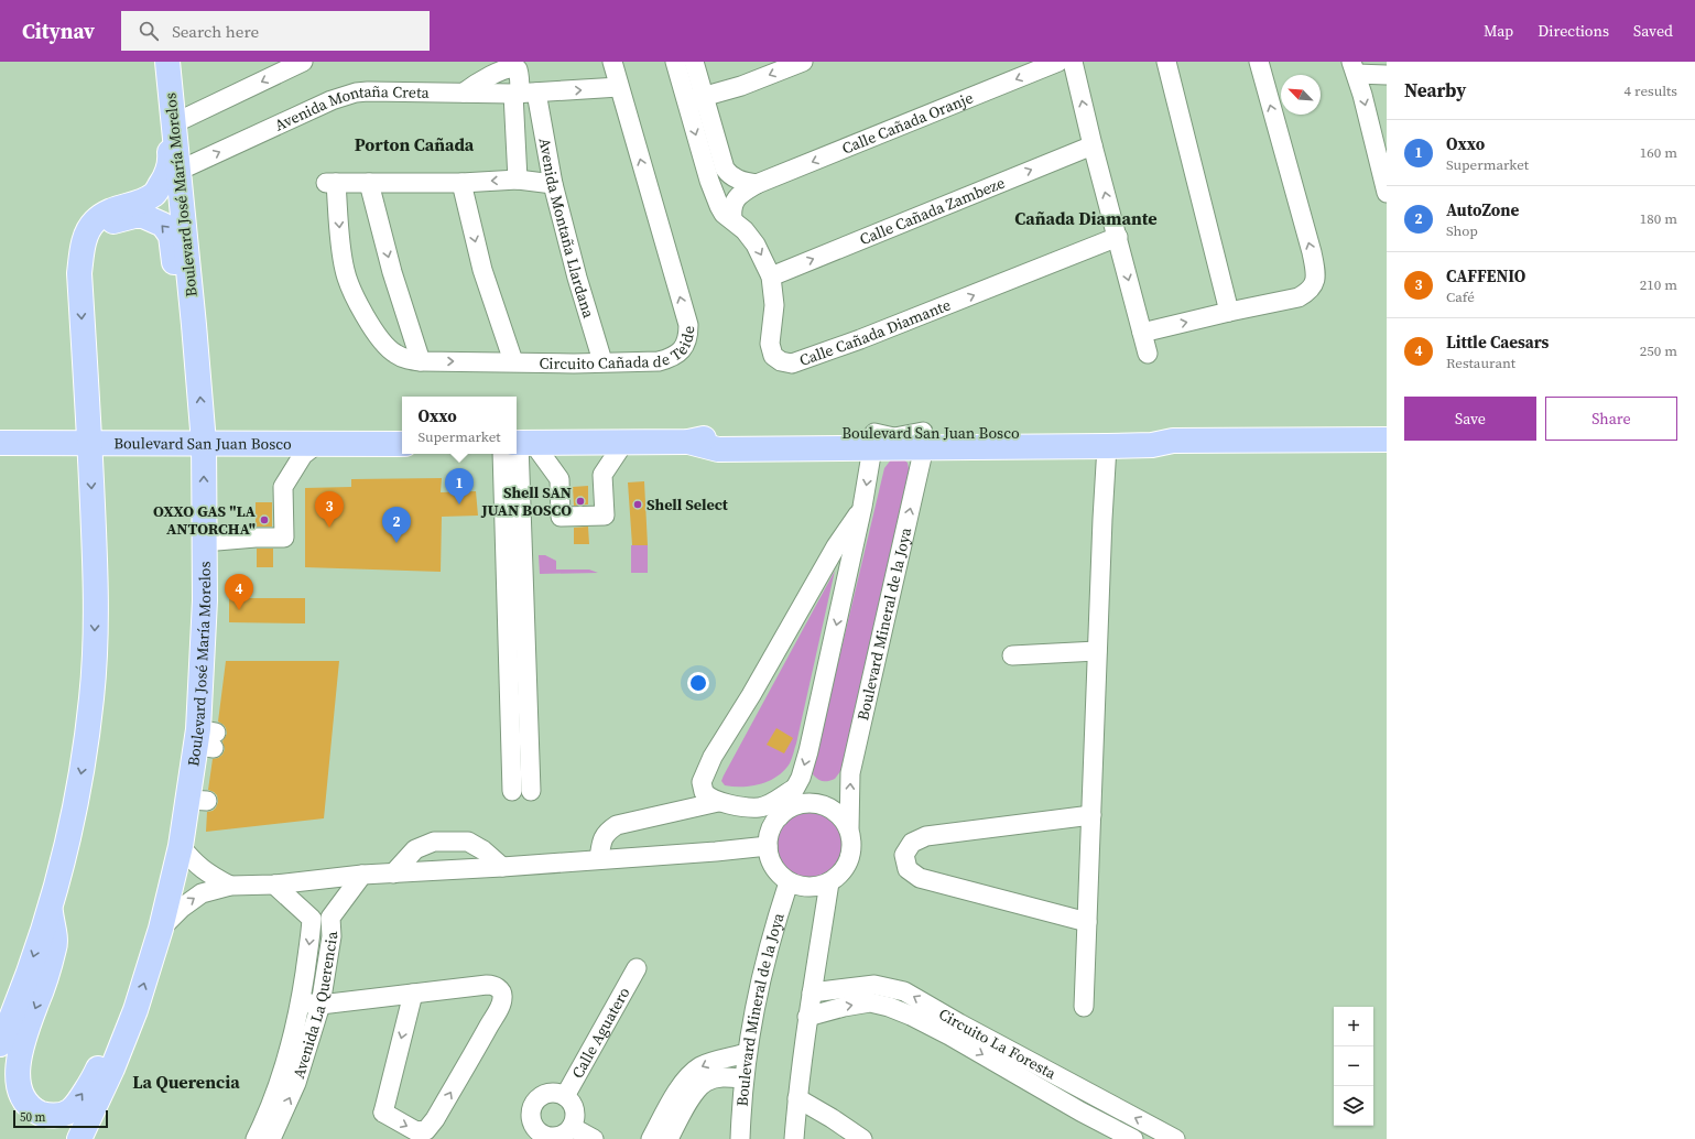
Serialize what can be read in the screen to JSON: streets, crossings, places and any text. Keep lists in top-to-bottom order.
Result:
{
  "streets": {
    "main road": ["Boulevard José María Morelos", "Boulevard San Juan Bosco"],
    "street": [
      "Avenida Montaña Creta",
      "Calle Cañada Oranje",
      "Calle Cañada Zambeze",
      "Avenida Montaña Llardana",
      "Calle Cañada Diamante",
      "Circuito Cañada de Teide",
      "Boulevard Mineral de la Joya",
      "Avenida La Querencia",
      "Calle Aguatero",
      "Circuito La Foresta"
    ]
  },
  "crossings": [
    ["Avenida Montaña Creta", "Boulevard José María Morelos"],
    ["Avenida Montaña Creta", "Avenida Montaña Llardana"],
    ["Calle Cañada Oranje", "Calle Cañada Diamante"],
    ["Boulevard José María Morelos", "Boulevard San Juan Bosco"],
    ["Calle Cañada Zambeze", "Calle Cañada Diamante"],
    ["Avenida Montaña Llardana", "Circuito Cañada de Teide"],
    ["Boulevard San Juan Bosco", "Boulevard Mineral de la Joya"]
  ],
  "one_way": ["Calle Cañada Oranje", "Calle Cañada Zambeze"],
  "districts": ["Porton Cañada", "Cañada Diamante", "La Querencia"],
  "places": ["Shell SAN JUAN BOSCO", "Shell Select", "OXXO GAS \"LA ANTORCHA\""],
  "scale_bar": "50 m",
  "north": "top left",
  "page": {
    "header": "Citynav",
    "search": "Search here",
    "nav": ["Map", "Directions", "Saved"],
    "heading": ["Nearby", "4 results"],
    "list": [
      {
        "mark": "1",
        "name": "Oxxo",
        "note": "Supermarket",
        "value": "160 m"
      },
      {
        "mark": "2",
        "name": "AutoZone",
        "note": "Shop",
        "value": "180 m"
      },
      {
        "mark": "3",
        "name": "CAFFENIO",
        "note": "Café",
        "value": "210 m"
      },
      {
        "mark": "4",
        "name": "Little Caesars",
        "note": "Restaurant",
        "value": "250 m"
      }
    ],
    "buttons": ["Save", "Share"],
    "popup": ["Oxxo", "Supermarket"],
    "pins": [
      "1",
      "3",
      "2",
      "4"
    ],
    "map_buttons": ["+", "−"],
    "scale": "50 m"
  }
}
